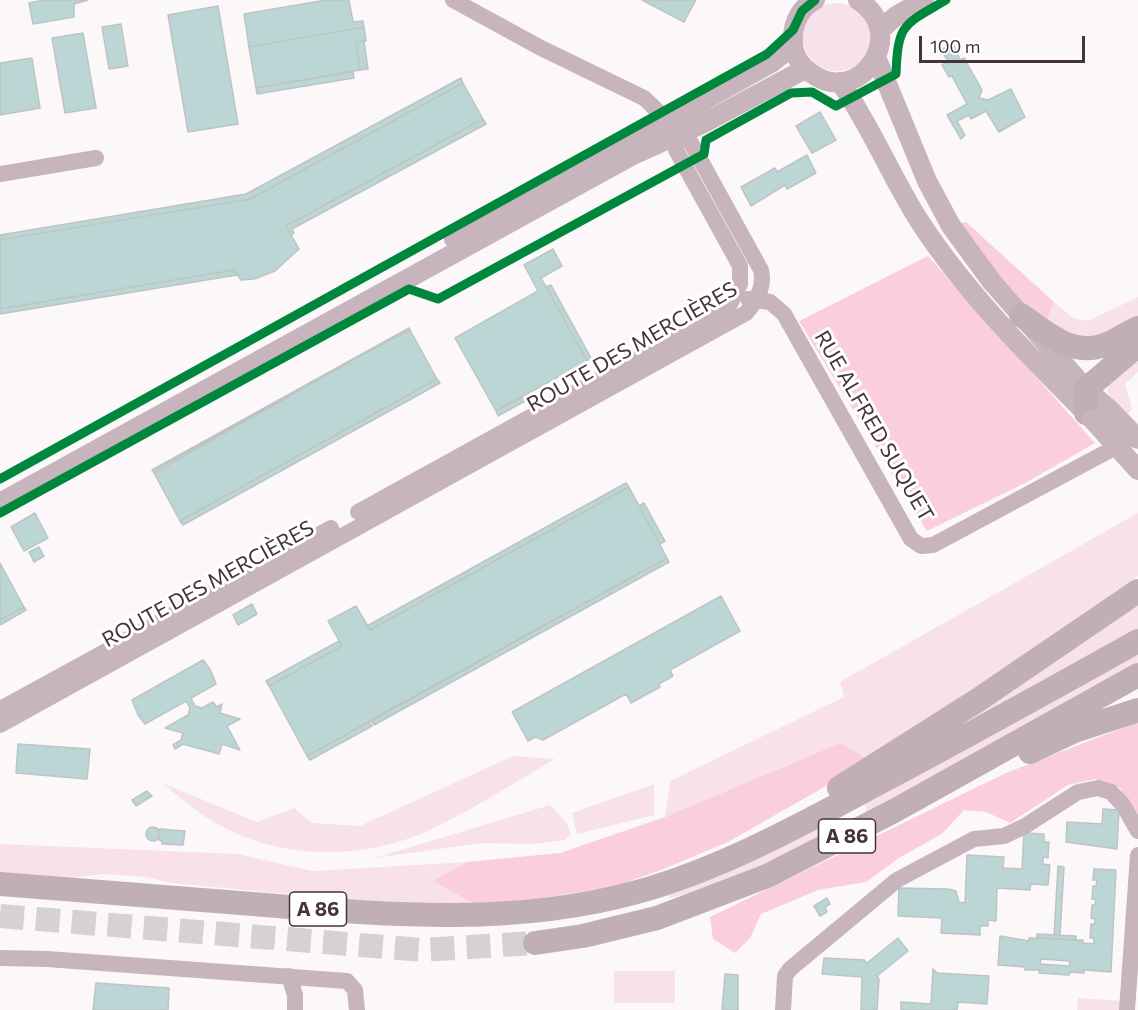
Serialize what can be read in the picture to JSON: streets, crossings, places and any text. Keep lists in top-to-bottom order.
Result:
{
  "streets": {
    "highway": ["A 86"],
    "street": ["ROUTE DES MERCIÈRES", "RUE ALFRED SUQUET"]
  },
  "crossings": [
    ["ROUTE DES MERCIÈRES", "RUE ALFRED SUQUET"]
  ],
  "scale_bar": "100 m"
}
